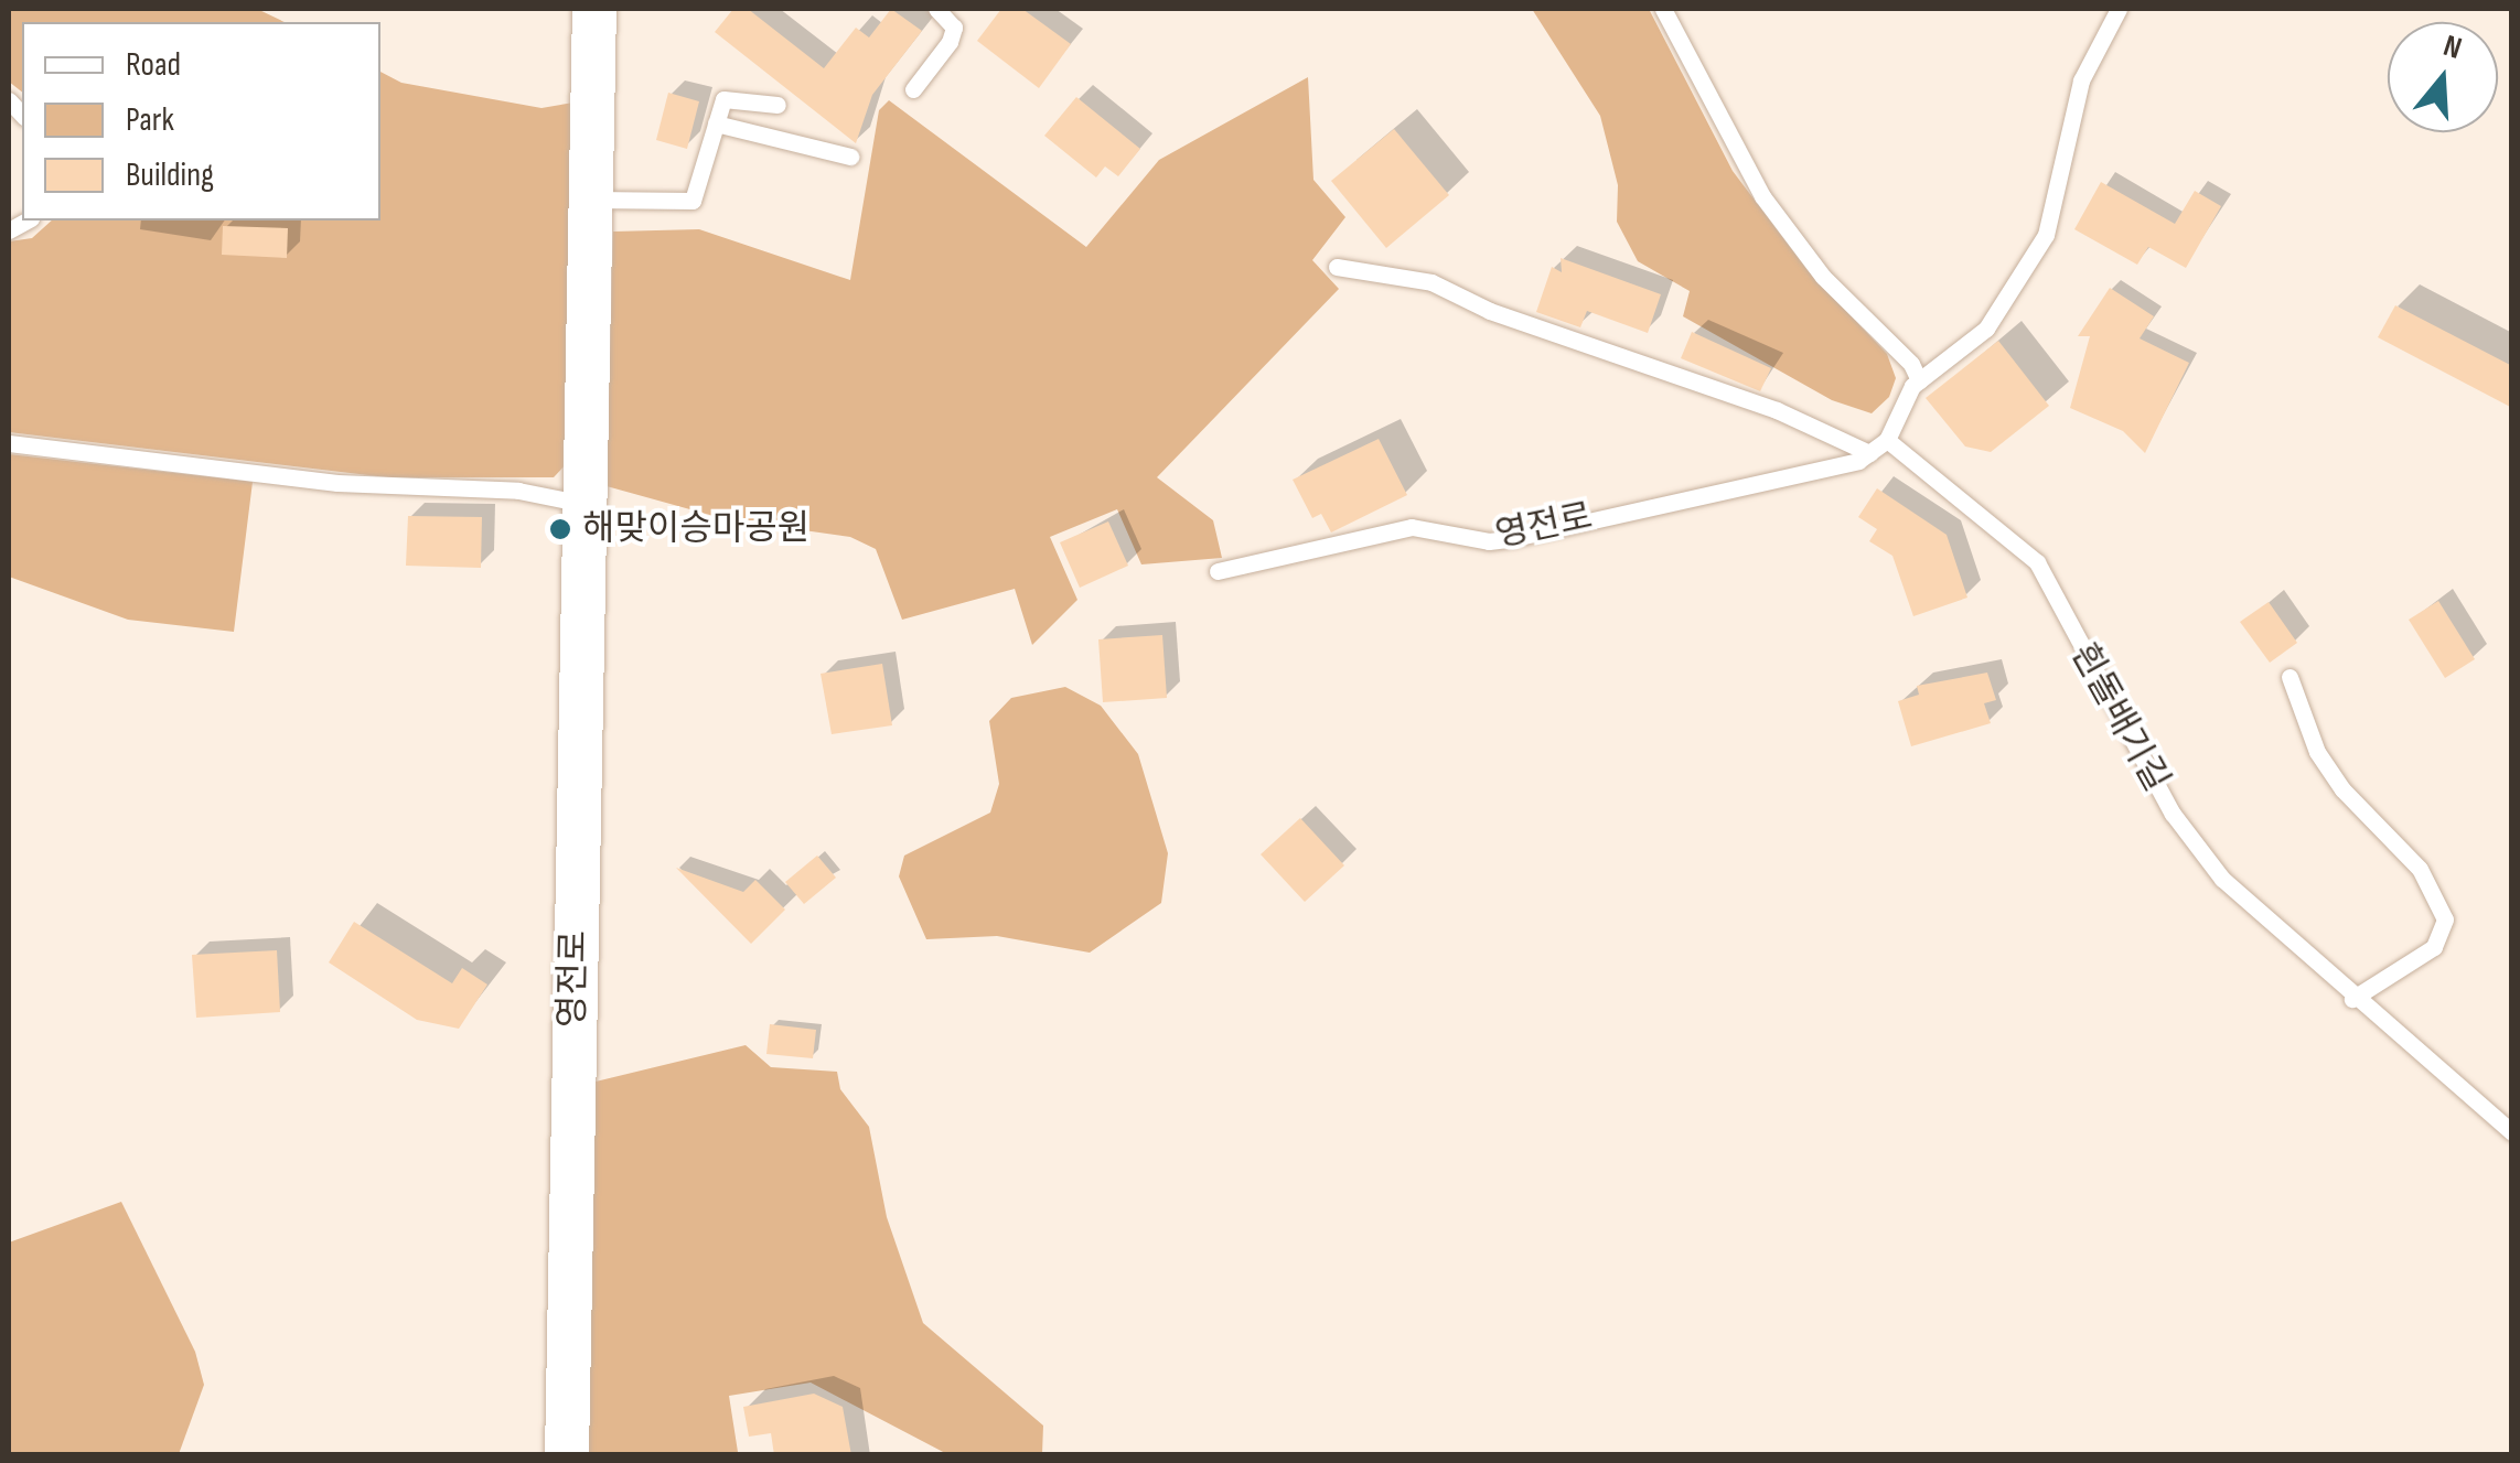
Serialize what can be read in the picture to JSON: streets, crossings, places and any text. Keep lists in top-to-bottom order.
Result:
{
  "streets": {
    "street": ["영전로"],
    "lane": ["흰돌배기길"]
  },
  "places": ["해맞이승마공원"],
  "legend": ["Road", "Park", "Building"],
  "north": "top"
}
